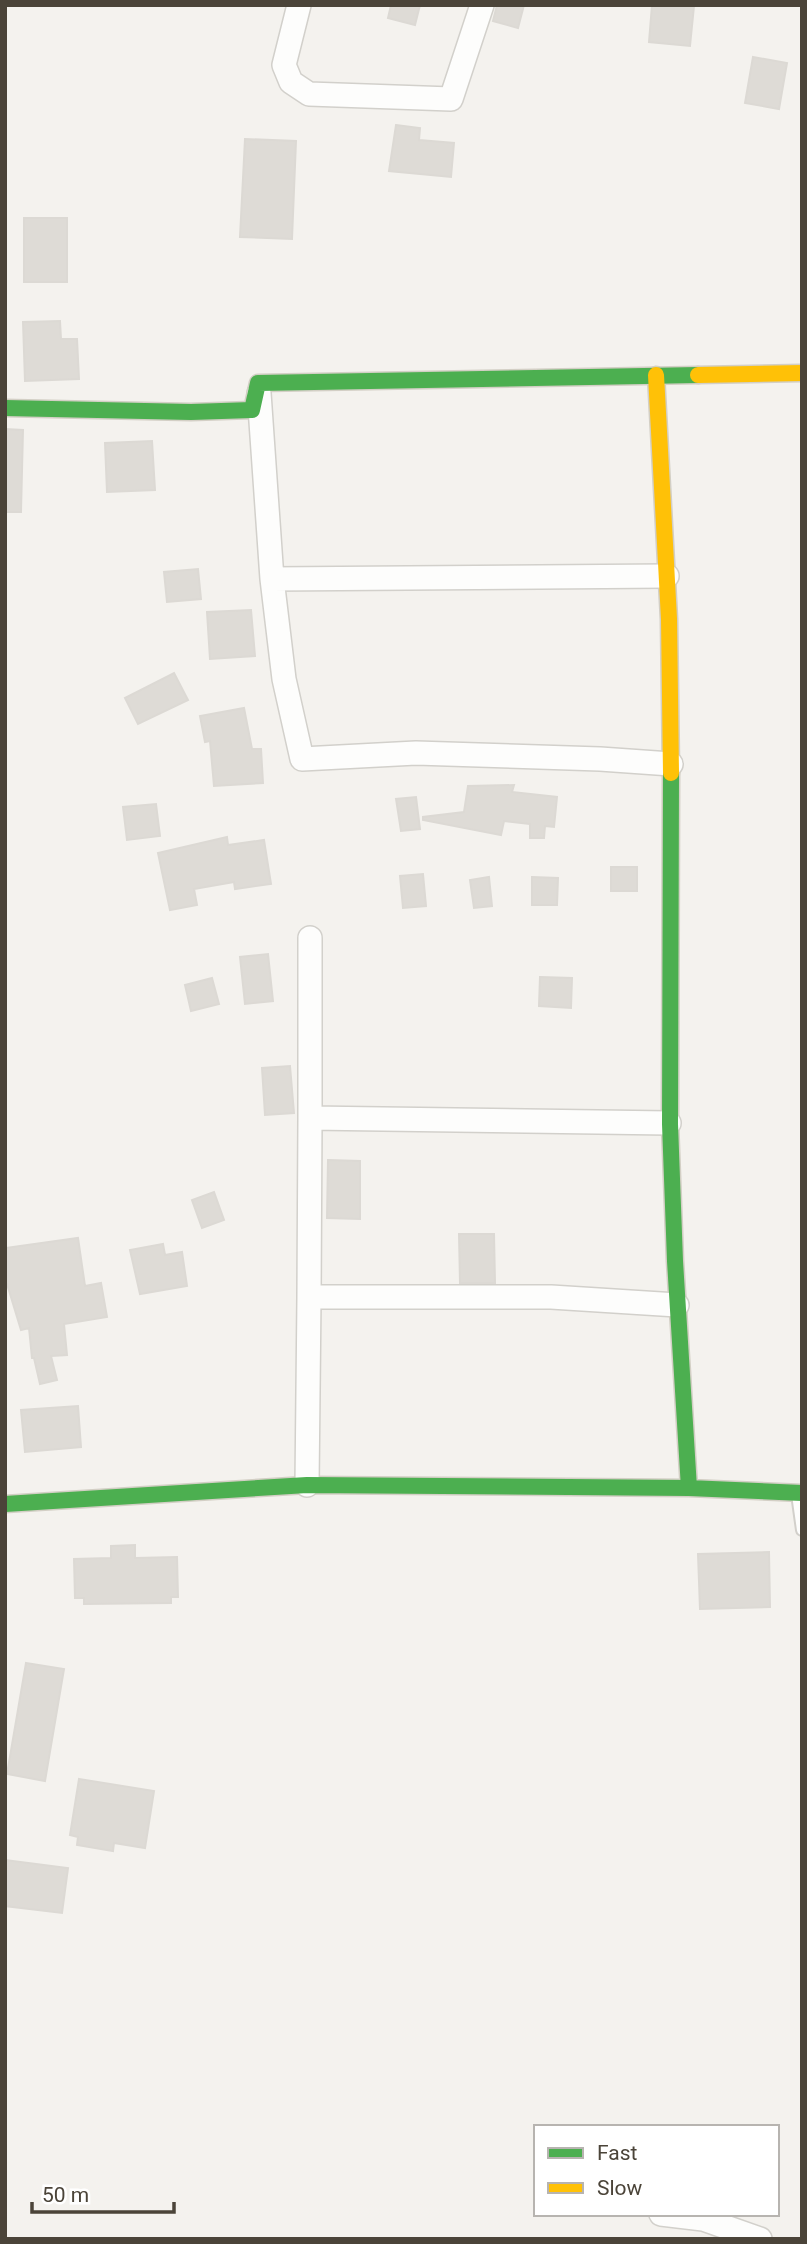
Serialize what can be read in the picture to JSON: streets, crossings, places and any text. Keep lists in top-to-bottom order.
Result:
{
  "legend": ["Fast", "Slow"],
  "scale_bar": "50 m"
}
